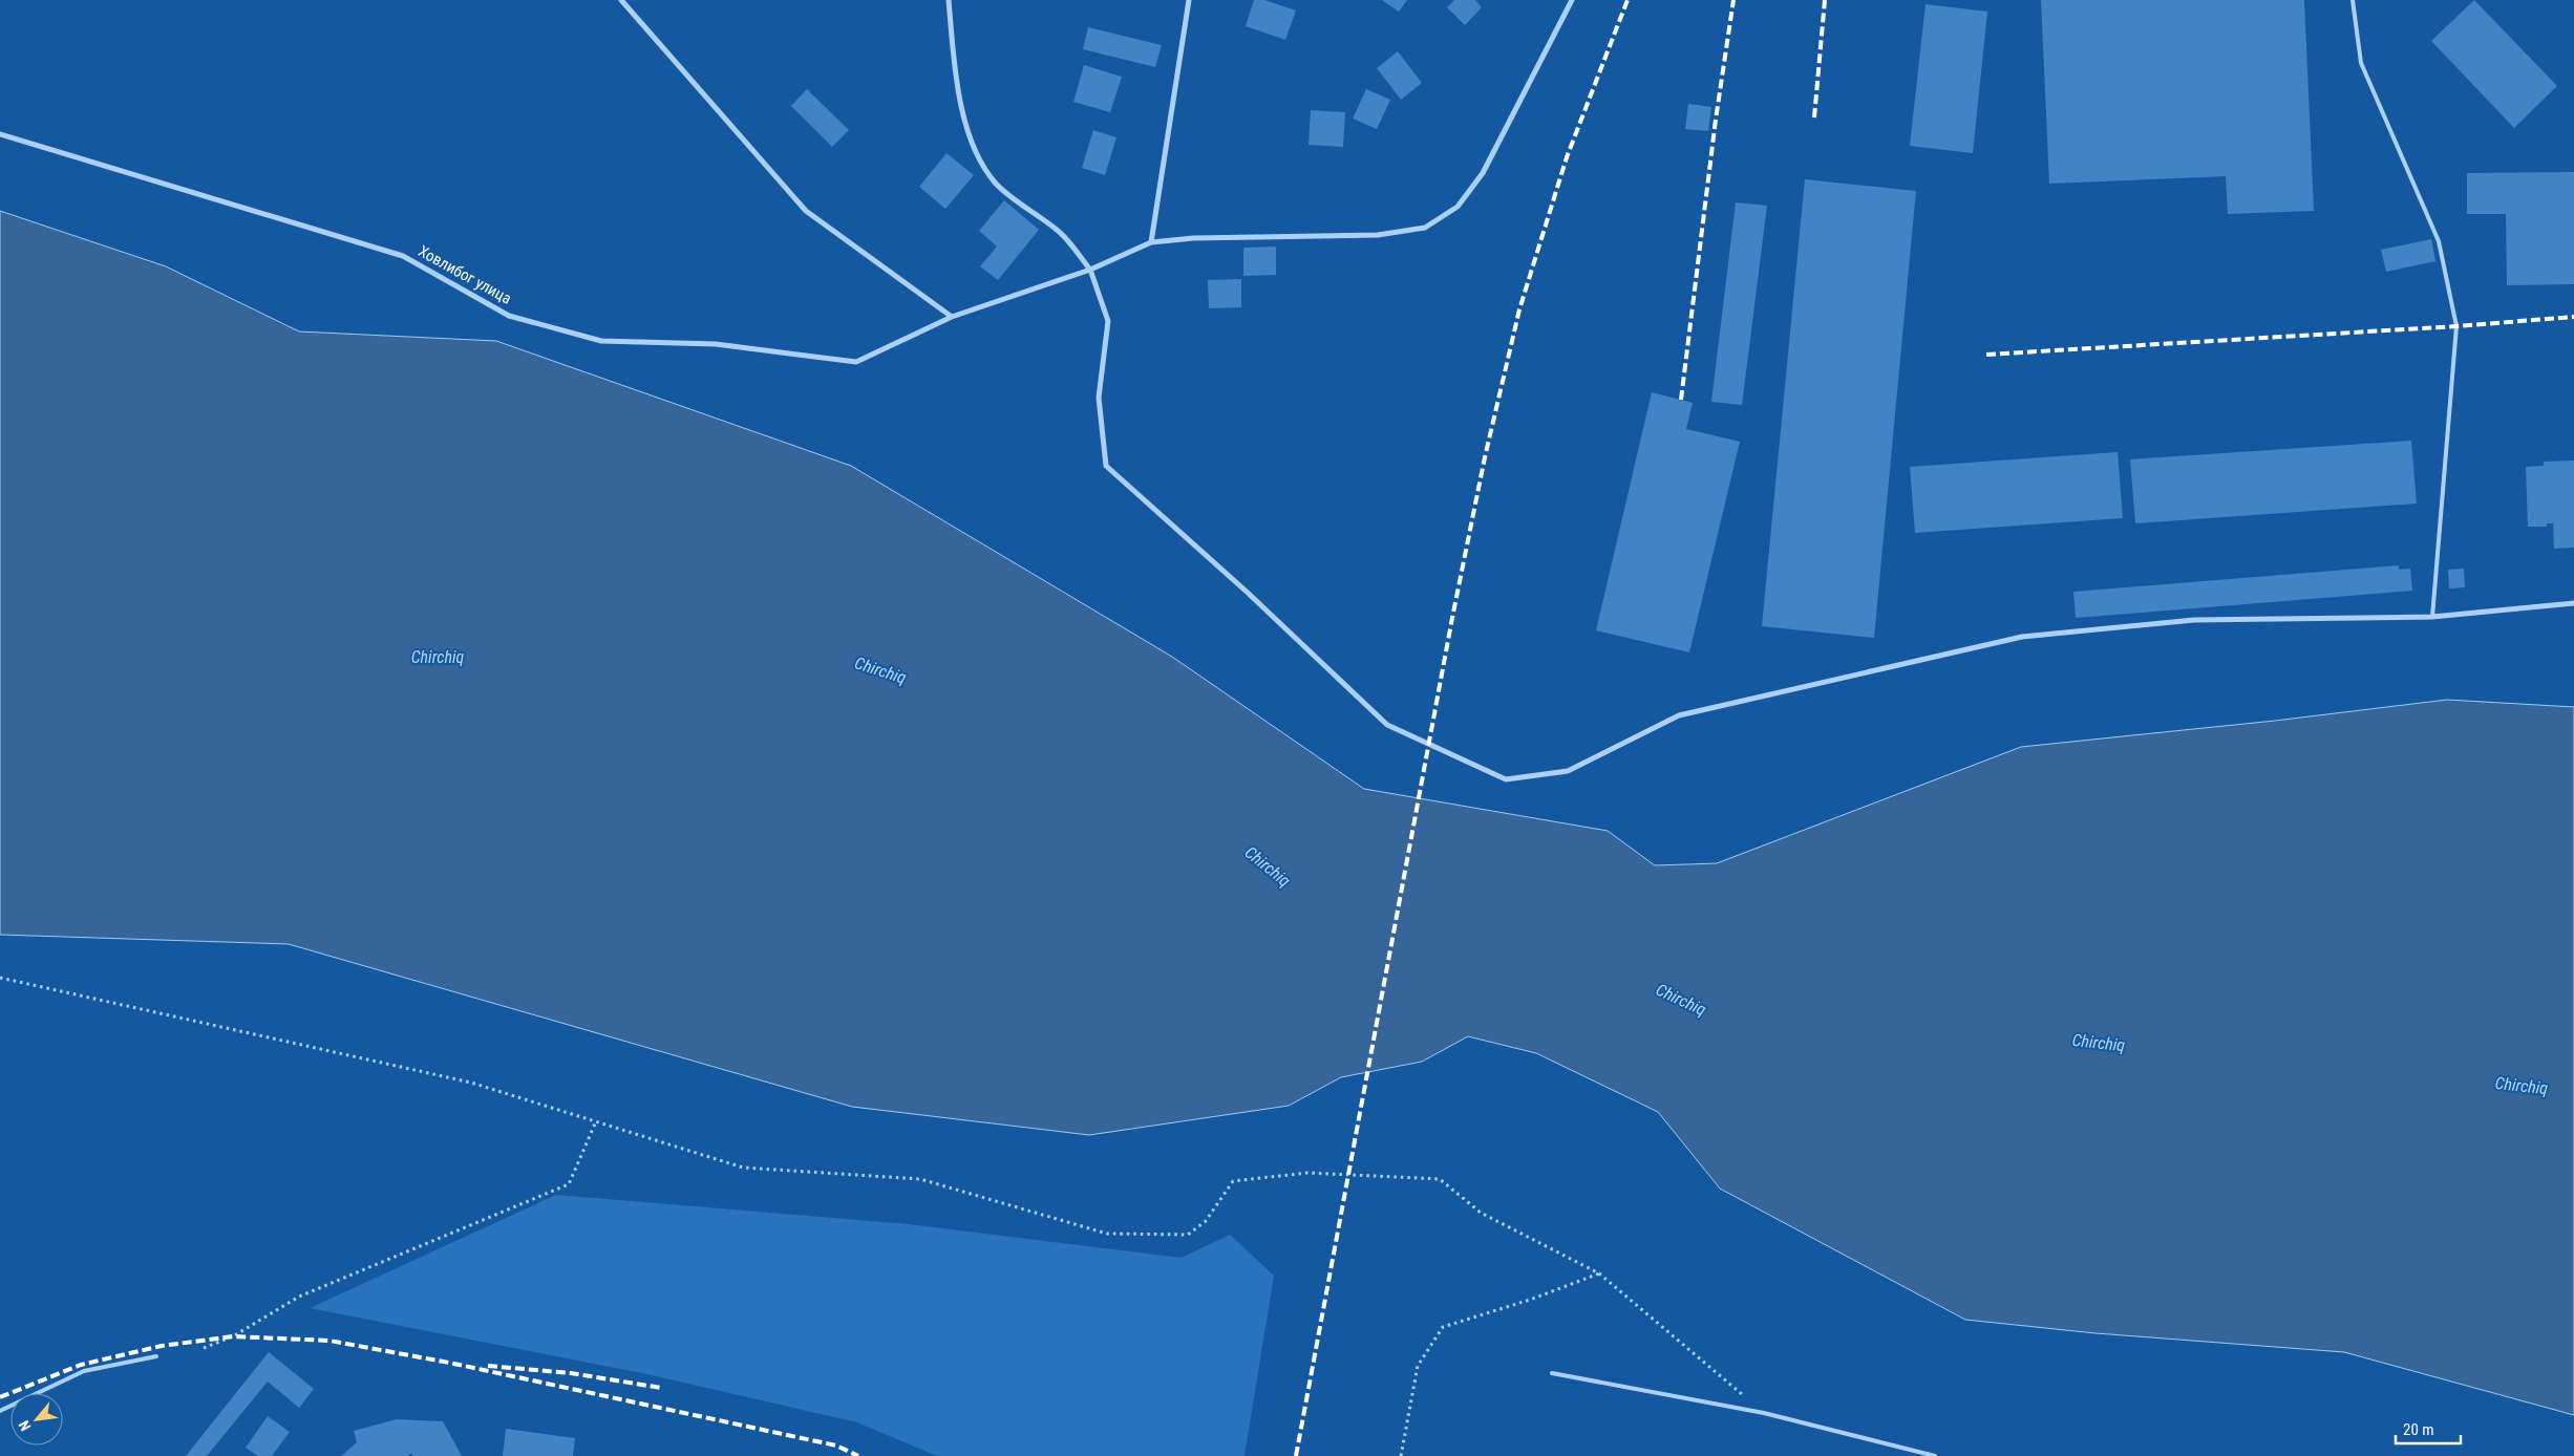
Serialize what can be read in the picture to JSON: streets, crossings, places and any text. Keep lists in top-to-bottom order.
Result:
{
  "streets": {
    "street": ["Ховлибог улица"]
  },
  "water": ["Chirchiq"],
  "scale_bar": "20 m",
  "north": "bottom left"
}
